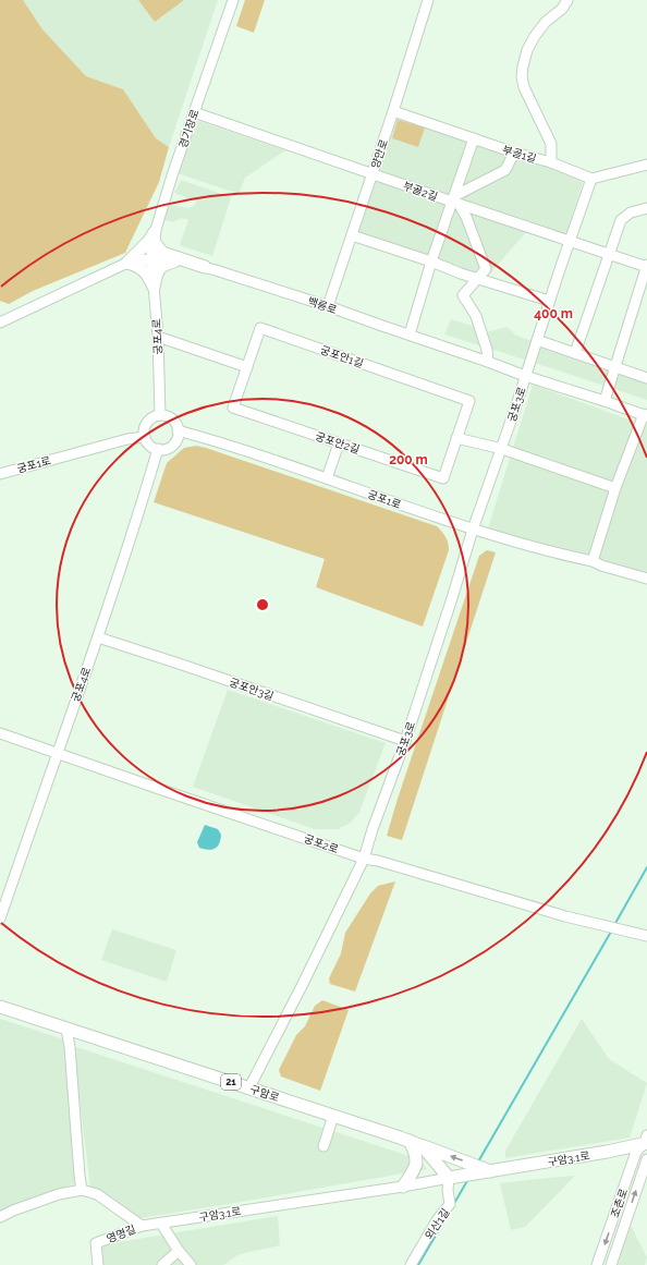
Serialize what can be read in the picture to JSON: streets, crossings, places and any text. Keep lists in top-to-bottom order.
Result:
{
  "streets": {
    "main road": ["21", "구암로", "구암3.1로"],
    "street": [
      "경기장로",
      "양안로",
      "부골1길",
      "부골2길",
      "백릉로",
      "궁포4로",
      "궁포안1길",
      "궁포3로",
      "궁포안2길",
      "궁포1로",
      "궁포안3길",
      "궁포2로",
      "조촌로",
      "외산1길",
      "영명길"
    ]
  },
  "crossings": [
    ["경기장로", "부골2길"],
    ["경기장로", "백릉로"],
    ["경기장로", "궁포4로"],
    ["양안로", "부골1길"],
    ["양안로", "부골2길"],
    ["양안로", "백릉로"],
    ["부골1길", "궁포3로"],
    ["부골2길", "궁포3로"],
    ["백릉로", "궁포4로"],
    ["백릉로", "궁포3로"],
    ["궁포4로", "궁포1로"],
    ["궁포4로", "궁포안3길"],
    ["궁포4로", "궁포2로"],
    ["궁포안1길", "궁포안2길"],
    ["궁포3로", "궁포1로"],
    ["궁포3로", "궁포안3길"],
    ["궁포3로", "궁포2로"],
    ["궁포3로", "구암로"],
    ["구암로", "구암3.1로"],
    ["구암로", "외산1길"],
    ["구암3.1로", "조촌로"],
    ["구암3.1로", "외산1길"],
    ["구암3.1로", "영명길"]
  ],
  "rings": ["400 m", "200 m"]
}
